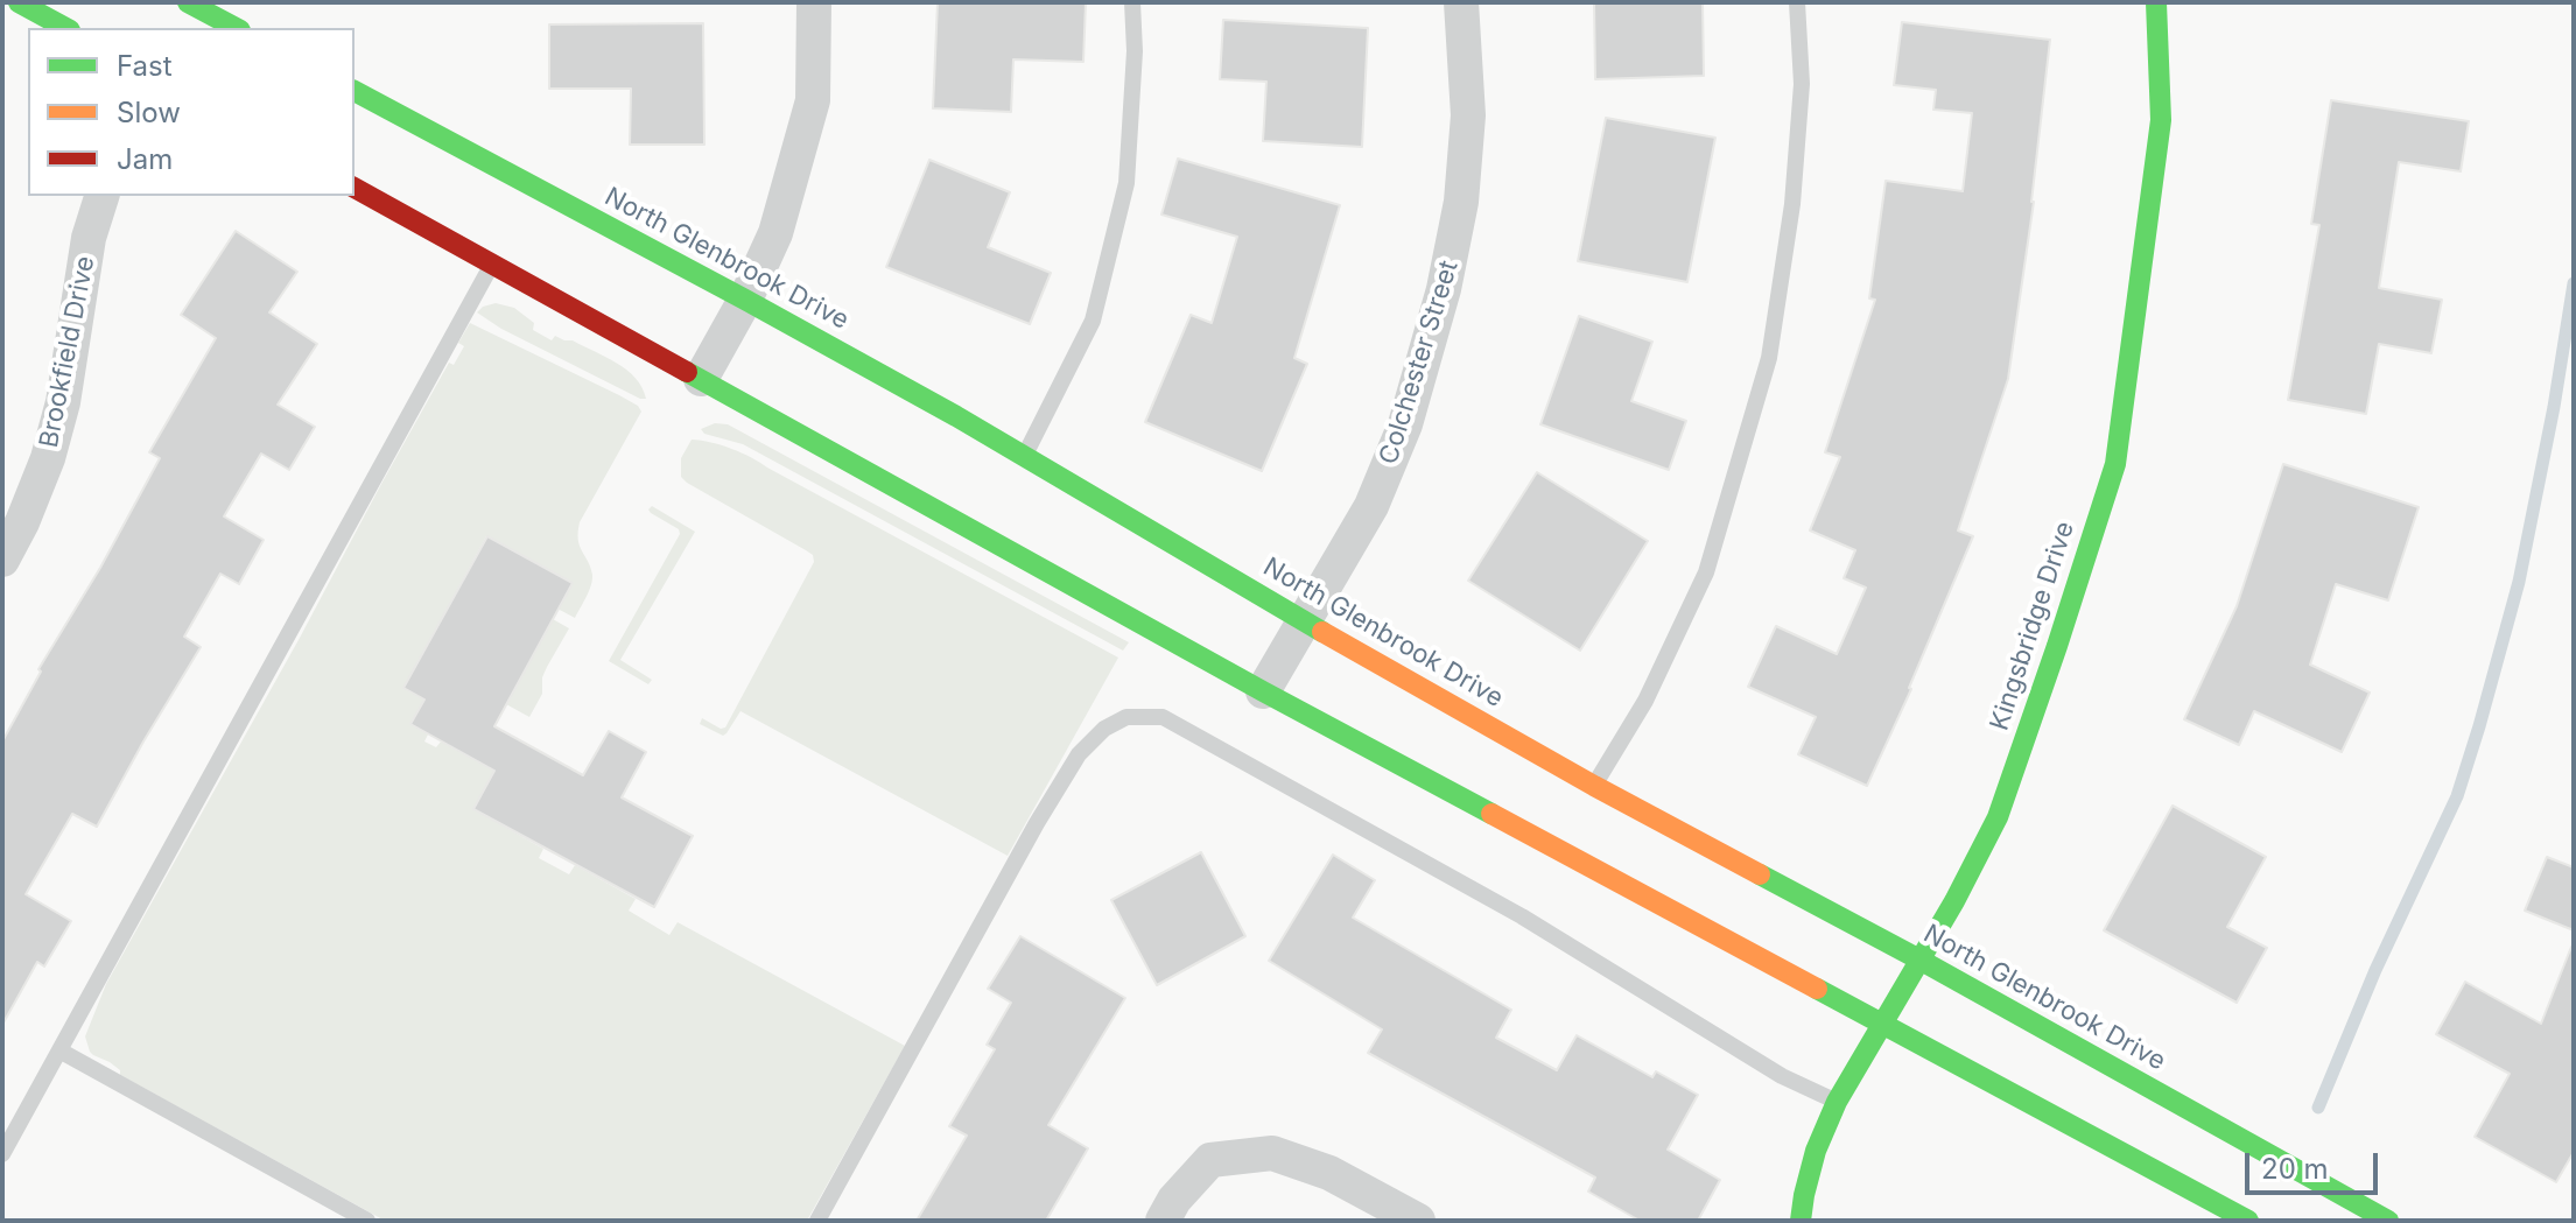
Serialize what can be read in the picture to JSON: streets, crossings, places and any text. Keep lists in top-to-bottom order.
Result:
{
  "streets": {
    "main road": ["North Glenbrook Drive", "Kingsbridge Drive"],
    "street": ["Brookfield Drive", "Colchester Street"]
  },
  "crossings": [
    ["North Glenbrook Drive", "Colchester Street"],
    ["North Glenbrook Drive", "Kingsbridge Drive"]
  ],
  "legend": ["Fast", "Slow", "Jam"],
  "scale_bar": "20 m"
}
